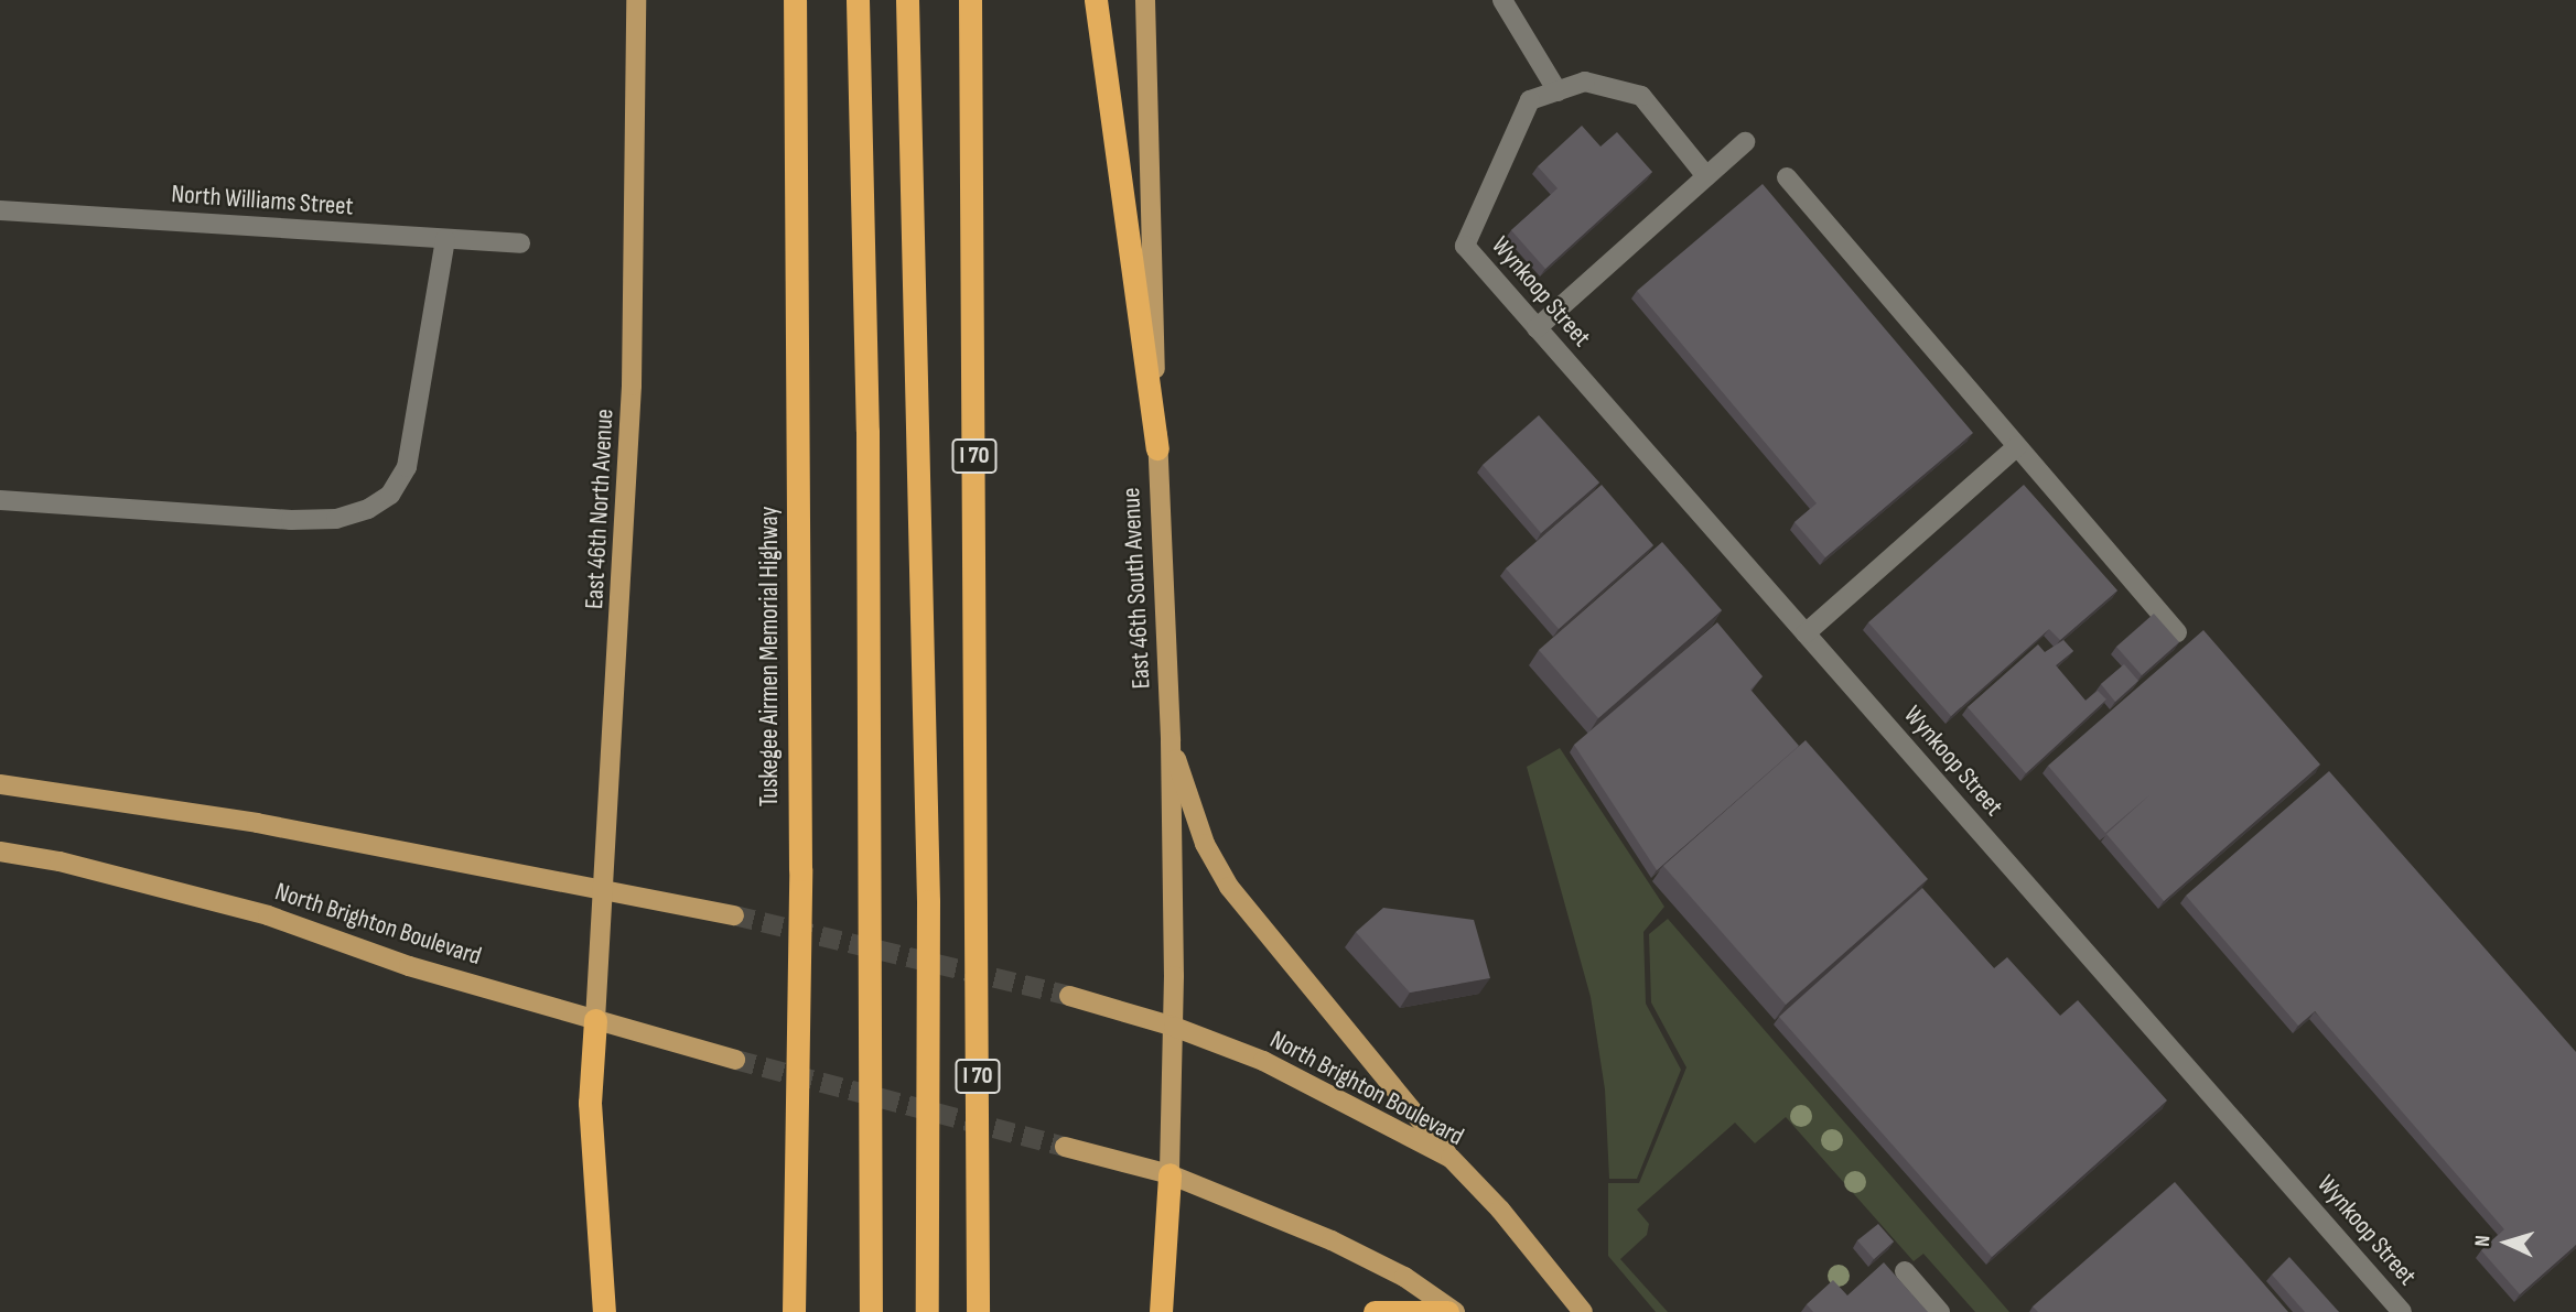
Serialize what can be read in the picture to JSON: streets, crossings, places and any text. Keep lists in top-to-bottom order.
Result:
{
  "streets": {
    "highway": ["I 70", "Tuskegee Airmen Memorial Highway"],
    "main road": ["East 46th North Avenue", "East 46th South Avenue", "North Brighton Boulevard"],
    "street": ["North Williams Street", "Wynkoop Street"]
  },
  "crossings": [
    ["East 46th North Avenue", "North Brighton Boulevard"],
    ["East 46th South Avenue", "North Brighton Boulevard"]
  ],
  "north": "left"
}
